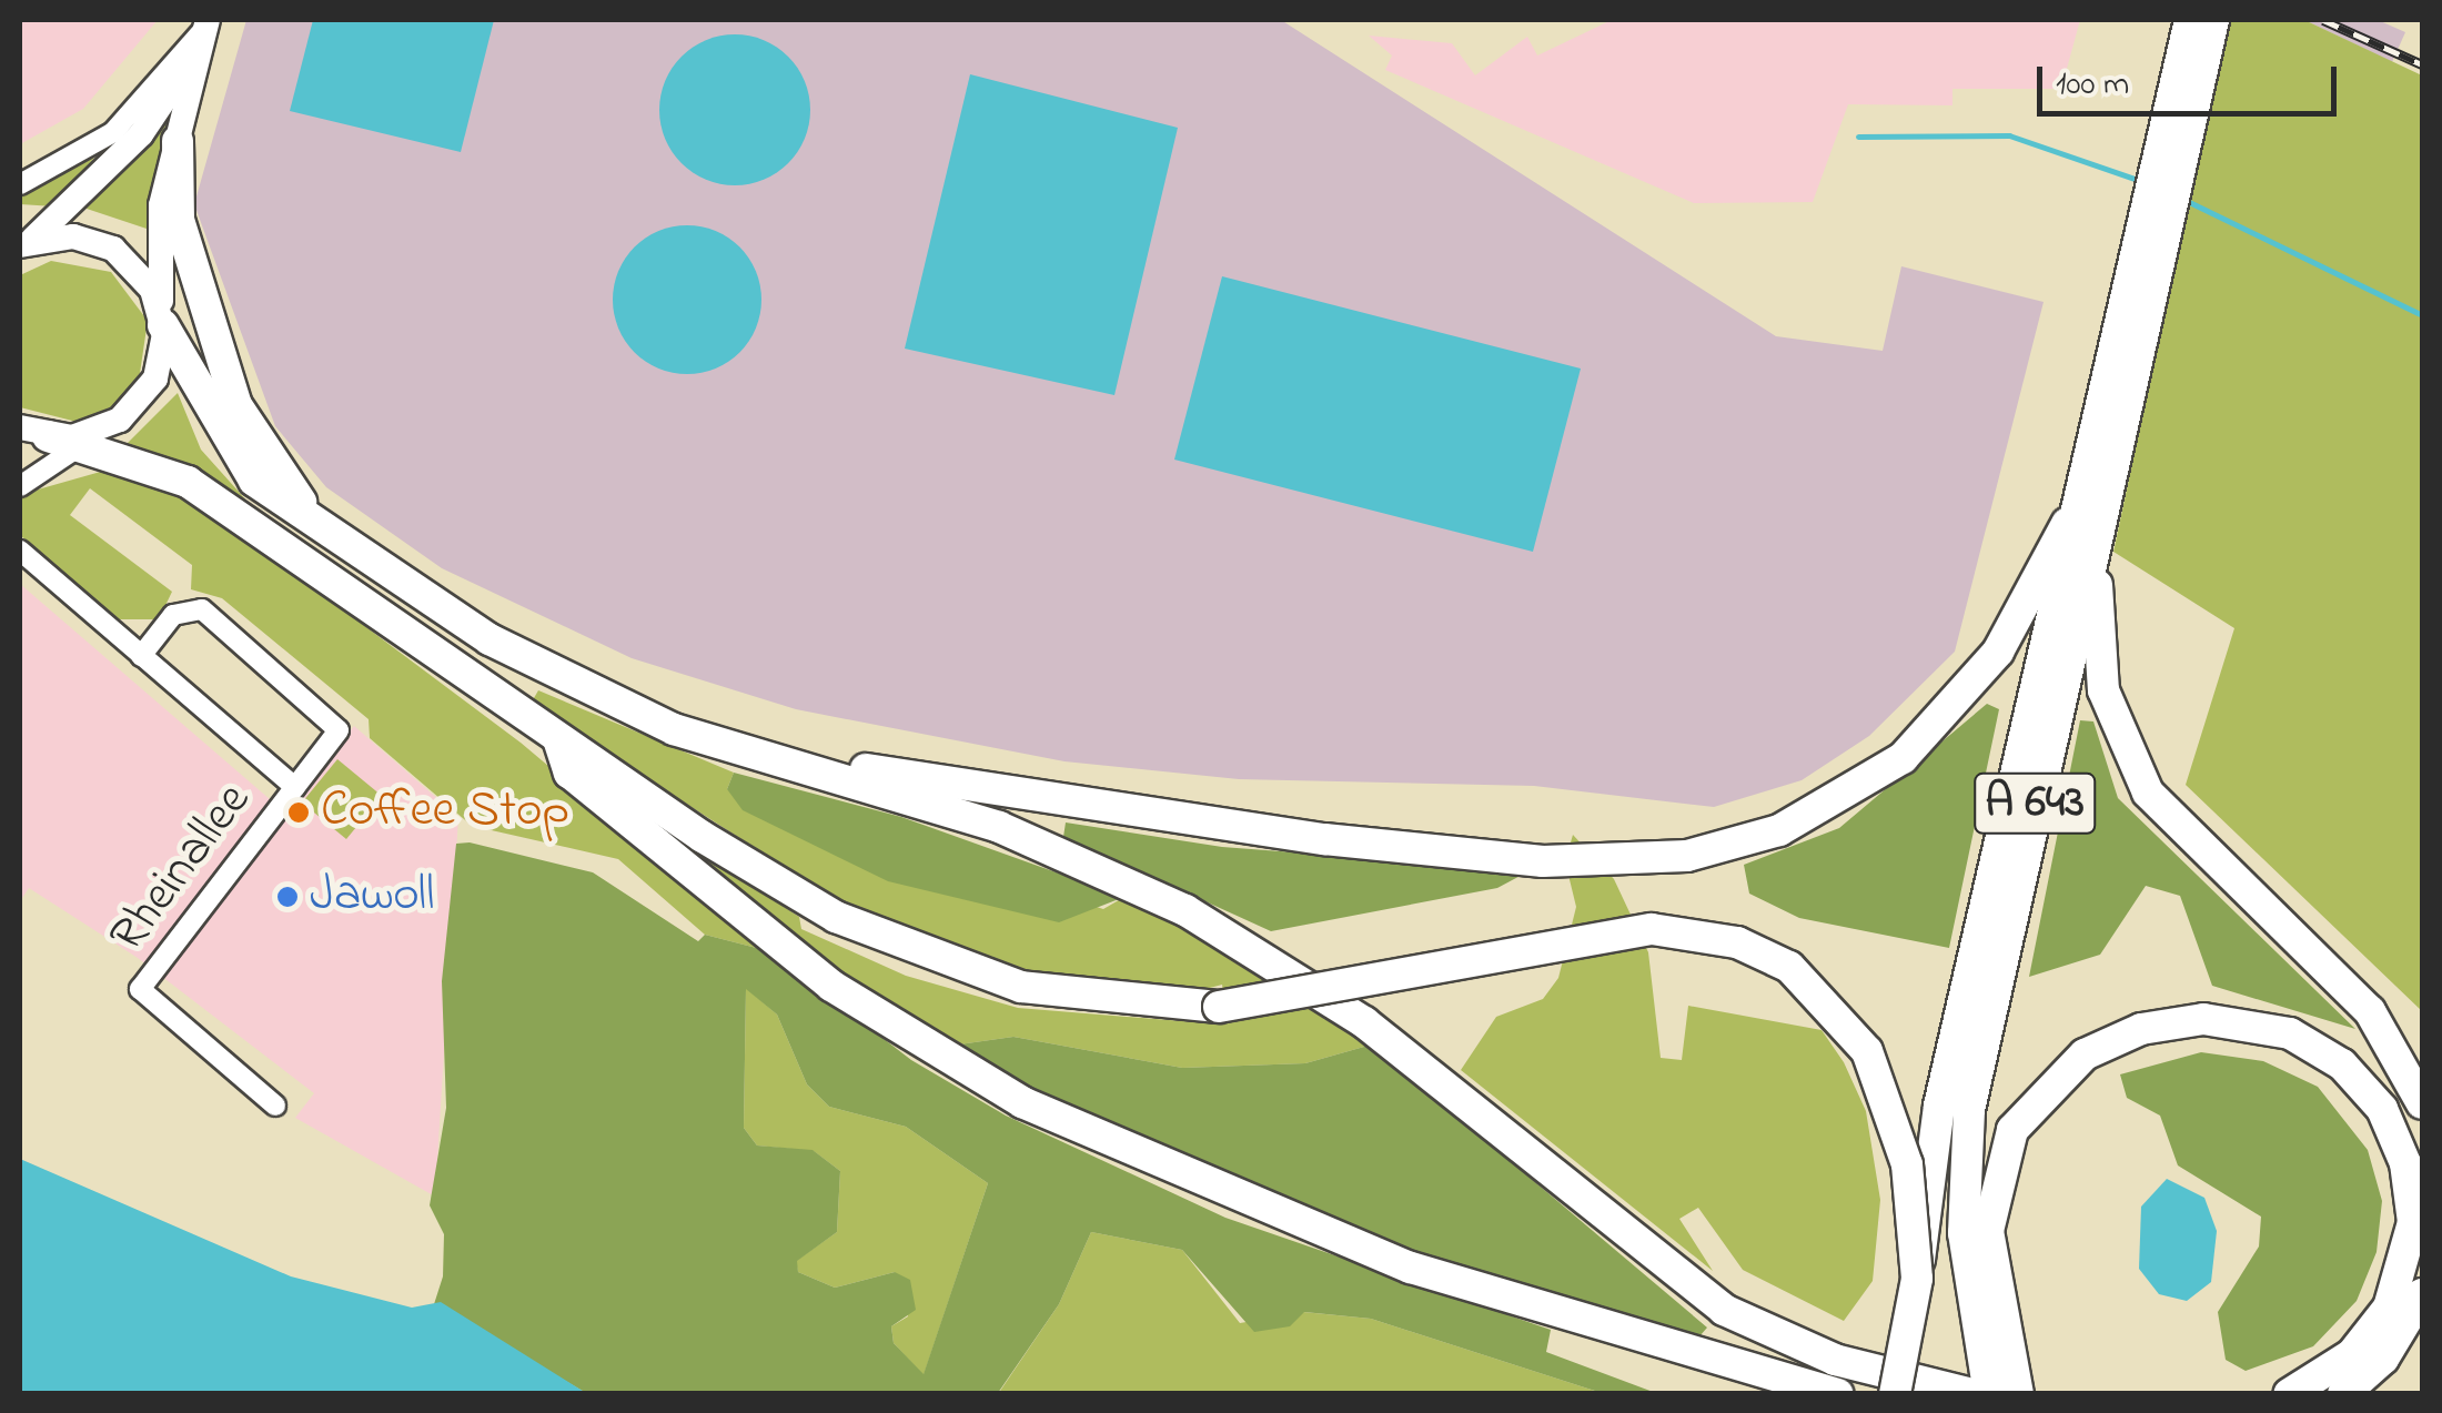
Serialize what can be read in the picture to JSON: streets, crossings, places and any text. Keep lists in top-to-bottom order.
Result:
{
  "streets": {
    "highway": ["A 643"],
    "street": ["Rheinallee"]
  },
  "places": ["Coffee Stop", "Jawoll"],
  "scale_bar": "100 m"
}
